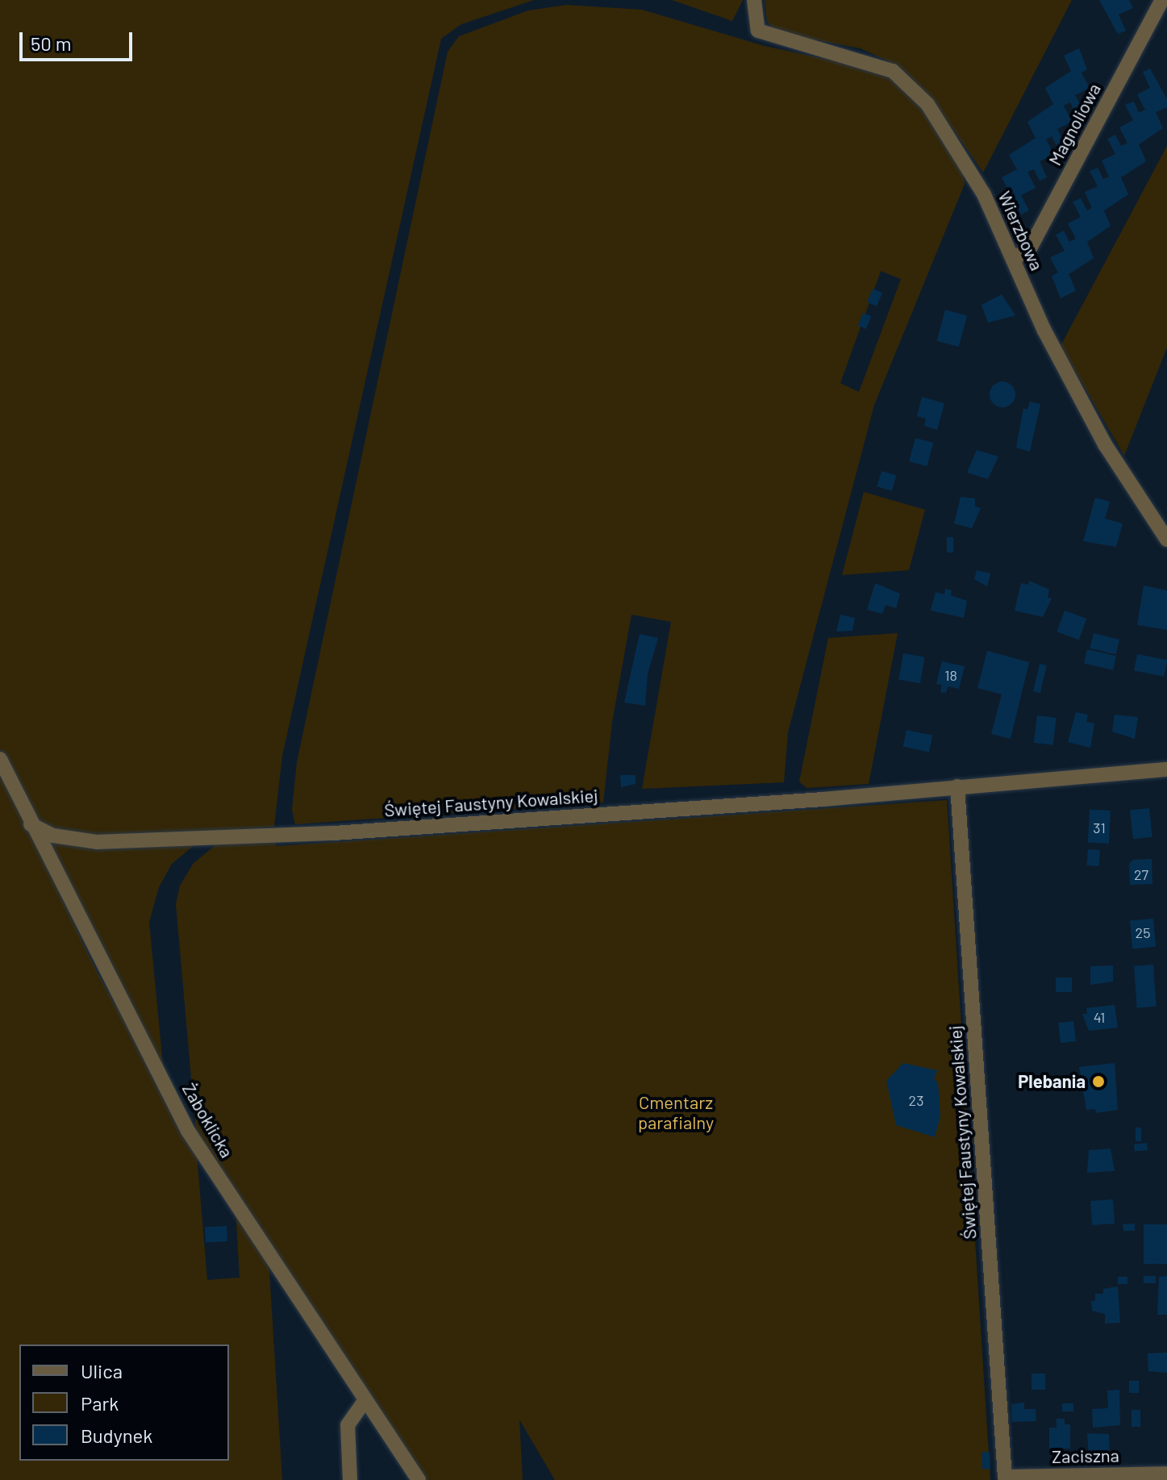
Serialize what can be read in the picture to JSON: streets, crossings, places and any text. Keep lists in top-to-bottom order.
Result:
{
  "streets": {
    "street": [
      "Magnoliowa",
      "Wierzbowa",
      "Świętej Faustyny Kowalskiej",
      "Żaboklicka",
      "Zaciszna"
    ]
  },
  "crossings": [
    ["Magnoliowa", "Wierzbowa"],
    ["Świętej Faustyny Kowalskiej", "Żaboklicka"],
    ["Świętej Faustyny Kowalskiej", "Zaciszna"]
  ],
  "parks": ["Cmentarz parafialny"],
  "places": ["Plebania"],
  "house_numbers": [
    "18",
    "31",
    "27",
    "25",
    "41",
    "23"
  ],
  "legend": ["Ulica", "Park", "Budynek"],
  "scale_bar": "50 m"
}
